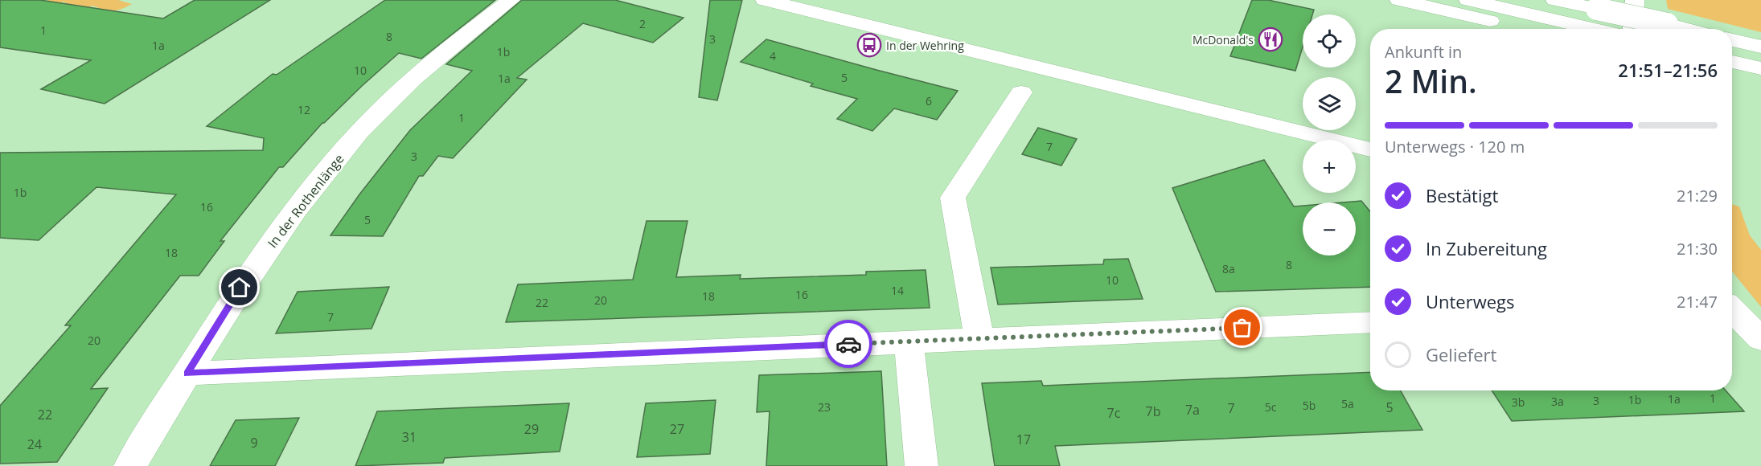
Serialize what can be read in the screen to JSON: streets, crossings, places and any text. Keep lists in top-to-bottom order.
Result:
{
  "streets": {
    "main road": ["In der Rothenlänge"]
  },
  "places": {
    "restaurant": ["McDonald's"],
    "bus stop": ["In der Wehring"]
  },
  "house_numbers": [
    "2",
    "1",
    "8",
    "3",
    "1a",
    "1b",
    "4",
    "10",
    "5",
    "1a",
    "6",
    "12",
    "1",
    "7",
    "3",
    "1b",
    "16",
    "5",
    "18",
    "8",
    "8a",
    "10",
    "14",
    "16",
    "18",
    "20",
    "22",
    "7",
    "20",
    "1",
    "1a",
    "1b",
    "3",
    "3a",
    "3b",
    "5a",
    "5b",
    "23",
    "5c",
    "5",
    "7",
    "7a",
    "7b",
    "7c",
    "22",
    "29",
    "27",
    "31",
    "17",
    "9",
    "24"
  ],
  "page": {
    "map_buttons": ["+", "−"],
    "heading": ["2 Min.", "Ankunft in", "21:51–21:56"],
    "bar": "Unterwegs · 120 m",
    "list": [
      ["Bestätigt", "21:29"],
      ["In Zubereitung", "21:30"],
      ["Unterwegs", "21:47"],
      "Geliefert"
    ]
  }
}
